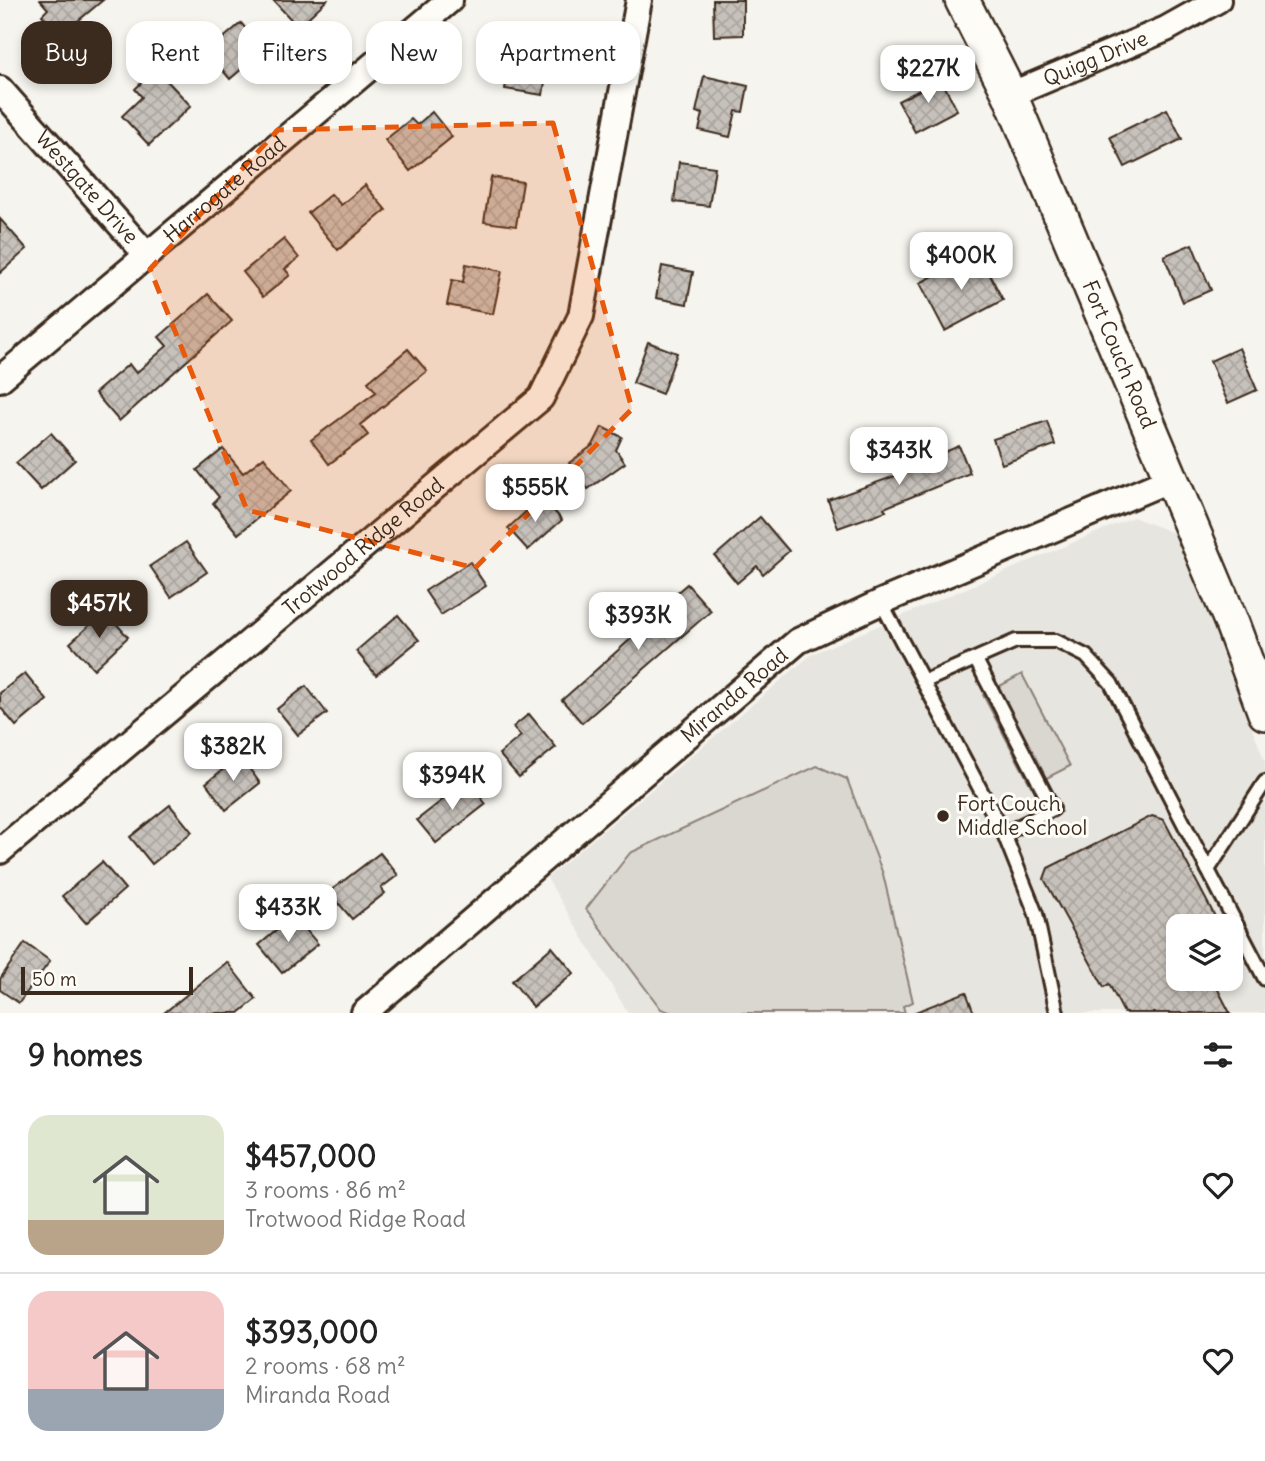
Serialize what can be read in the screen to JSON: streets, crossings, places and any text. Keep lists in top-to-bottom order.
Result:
{
  "streets": {
    "street": [
      "Quigg Drive",
      "Westgate Drive",
      "Harrogate Road",
      "Fort Couch Road",
      "Trotwood Ridge Road",
      "Miranda Road"
    ]
  },
  "crossings": [
    ["Quigg Drive", "Fort Couch Road"],
    ["Westgate Drive", "Harrogate Road"],
    ["Fort Couch Road", "Miranda Road"]
  ],
  "places": ["Fort Couch Middle School"],
  "scale_bar": "50 m",
  "page": {
    "chip": [
      "Buy",
      "Rent",
      "Filters",
      "New",
      "Apartment"
    ],
    "price": [
      "$227K",
      "$400K",
      "$343K",
      "$555K",
      "$457K",
      "$393K",
      "$382K",
      "$394K",
      "$433K"
    ],
    "scale": "50 m",
    "heading": "9 homes",
    "list": [
      {
        "name": "$457,000",
        "note": "3 rooms · 86 m² · Trotwood Ridge Road"
      },
      {
        "name": "$393,000",
        "note": "2 rooms · 68 m² · Miranda Road"
      }
    ]
  }
}
